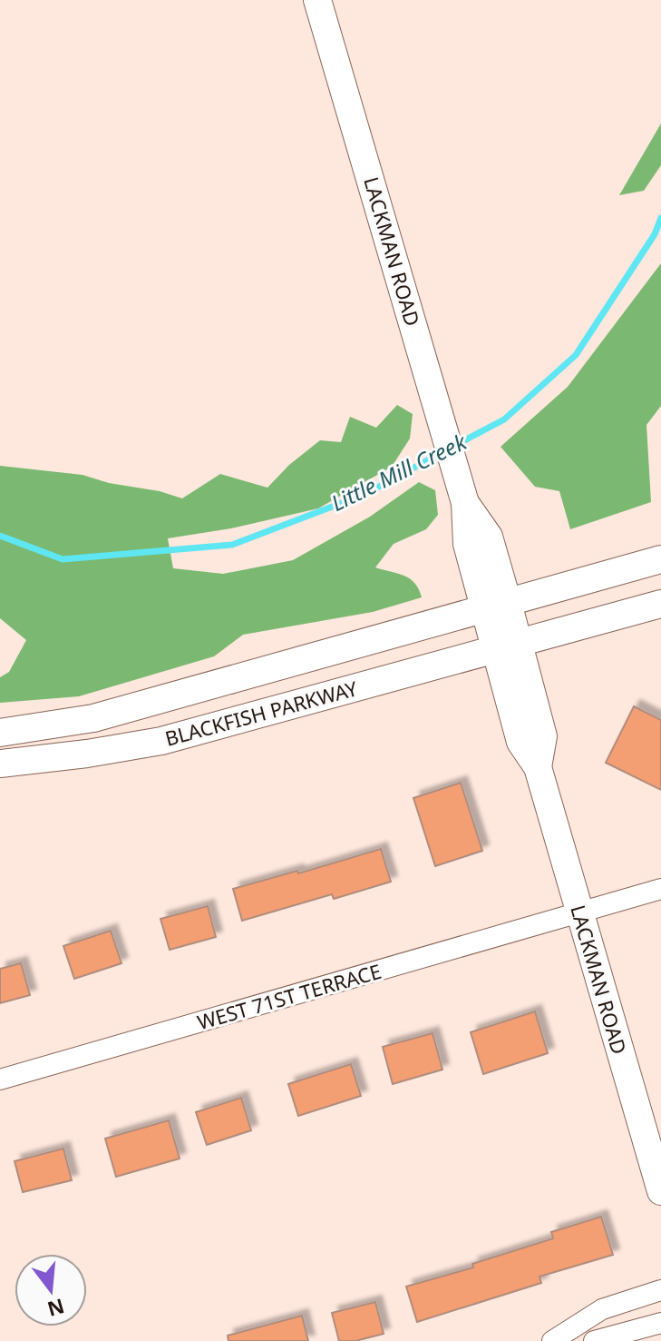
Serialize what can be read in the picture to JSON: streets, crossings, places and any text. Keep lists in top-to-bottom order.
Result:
{
  "streets": {
    "main road": ["LACKMAN ROAD", "BLACKFISH PARKWAY"],
    "street": ["WEST 71ST TERRACE"]
  },
  "crossings": [
    ["LACKMAN ROAD", "BLACKFISH PARKWAY"],
    ["LACKMAN ROAD", "WEST 71ST TERRACE"]
  ],
  "water": ["Little Mill Creek"],
  "north": "bottom"
}
